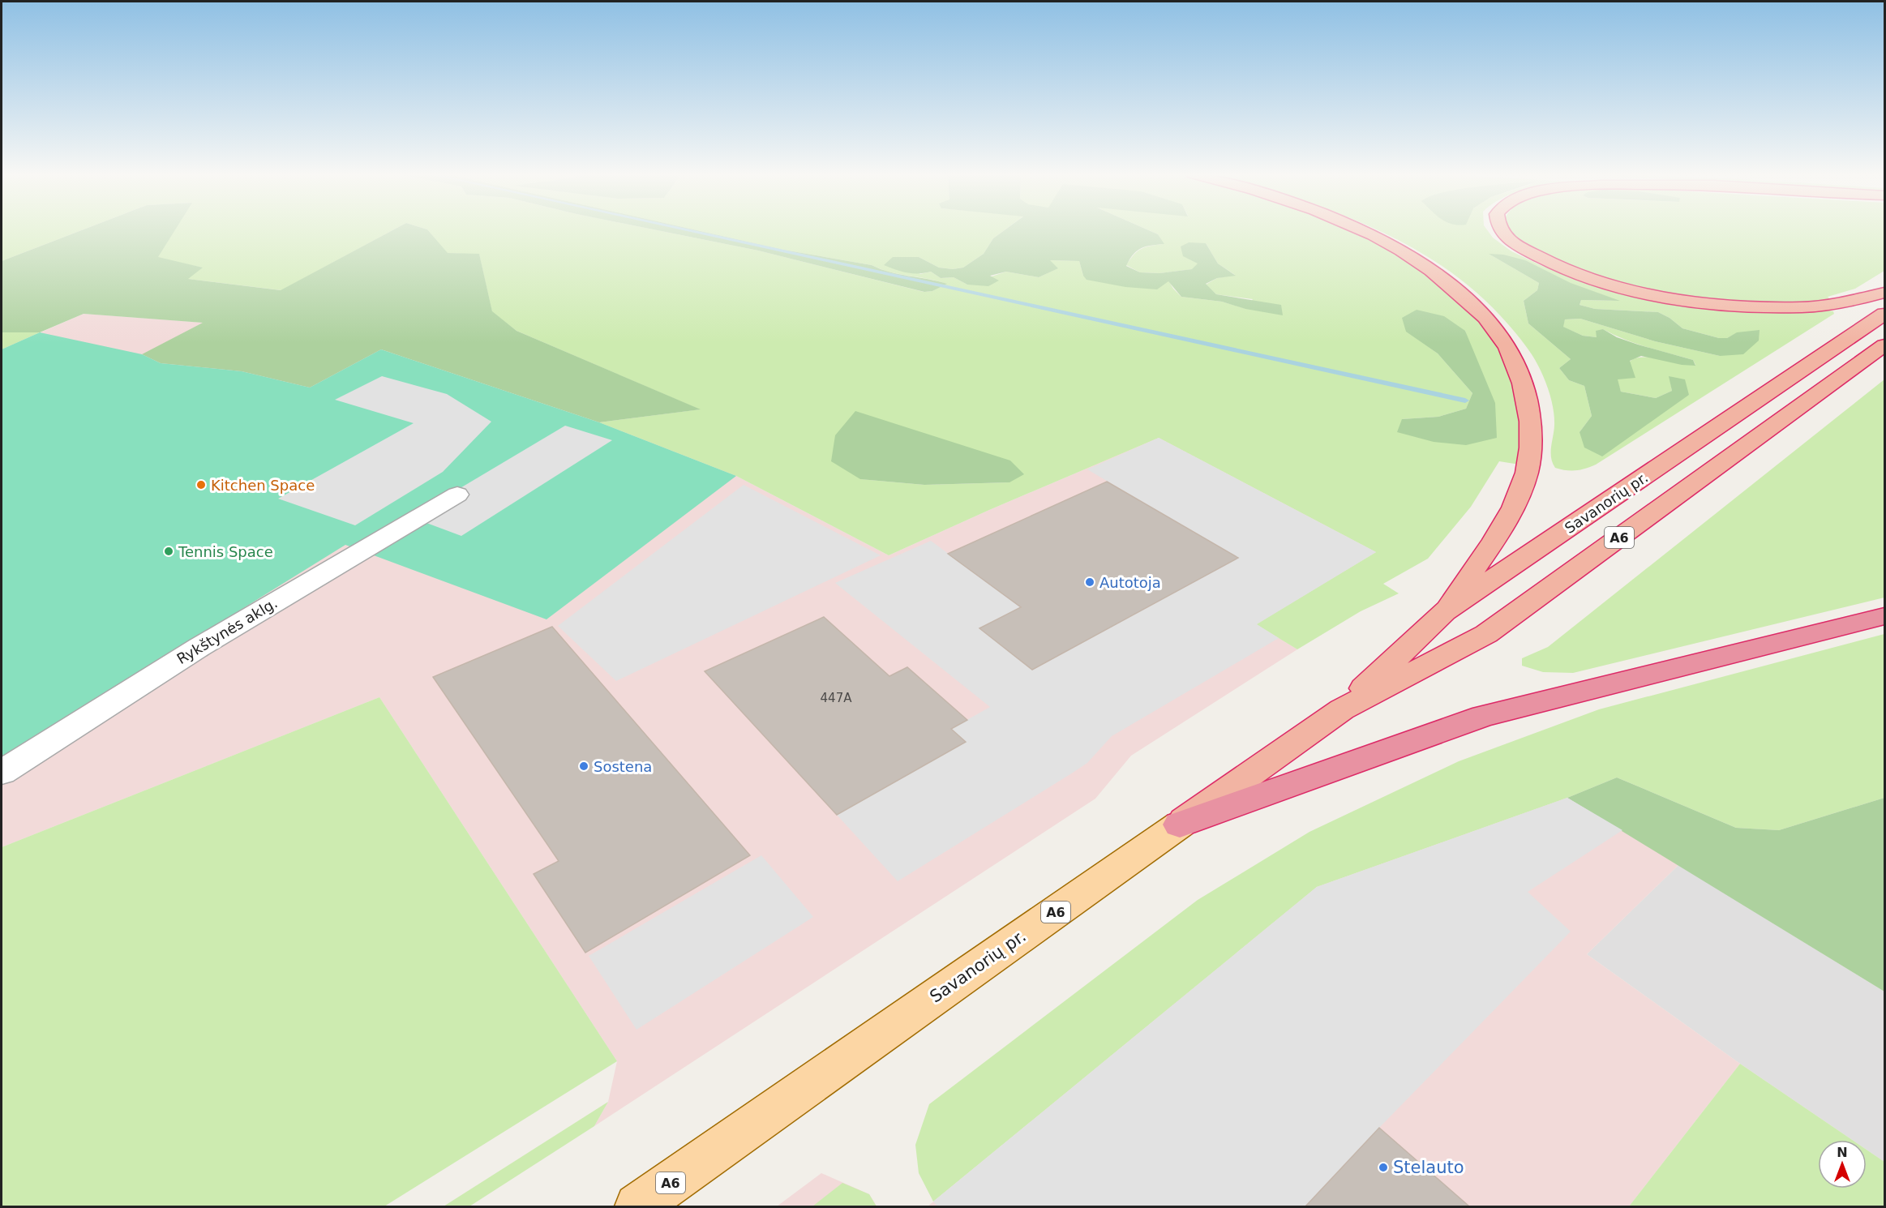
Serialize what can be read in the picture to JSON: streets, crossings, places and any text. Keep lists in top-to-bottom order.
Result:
{
  "streets": {
    "highway": ["Savanorių pr.", "A6"],
    "street": ["Rykštynės aklg."]
  },
  "places": [
    "Kitchen Space",
    "Tennis Space",
    "Autotoja",
    "Sostena",
    "Stelauto"
  ],
  "house_numbers": ["447A"],
  "north": "top"
}
